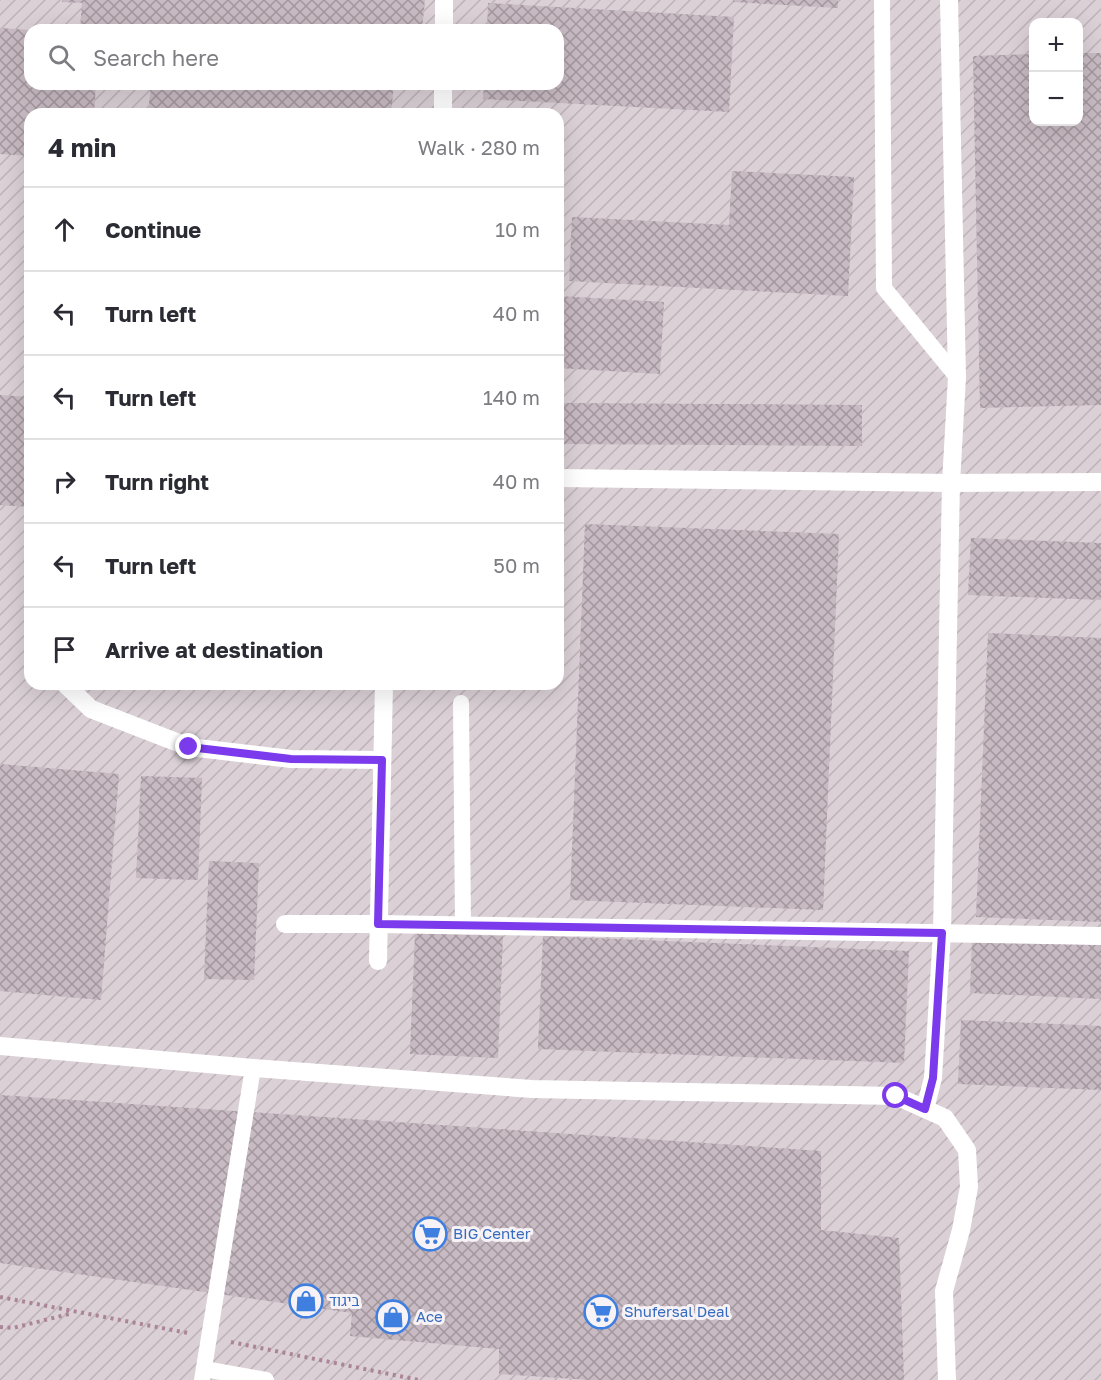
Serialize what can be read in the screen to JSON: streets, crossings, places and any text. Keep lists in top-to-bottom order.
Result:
{
  "places": {
    "supermarket": ["BIG Center", "Shufersal Deal"],
    "shop": ["ביגוד", "Ace"]
  },
  "page": {
    "map_buttons": ["+", "−"],
    "search": "Search here",
    "heading": ["4 min", "Walk · 280 m"],
    "list": [
      ["Continue", "10 m"],
      ["Turn left", "40 m"],
      ["Turn left", "140 m"],
      ["Turn right", "40 m"],
      ["Turn left", "50 m"],
      "Arrive at destination"
    ]
  }
}
